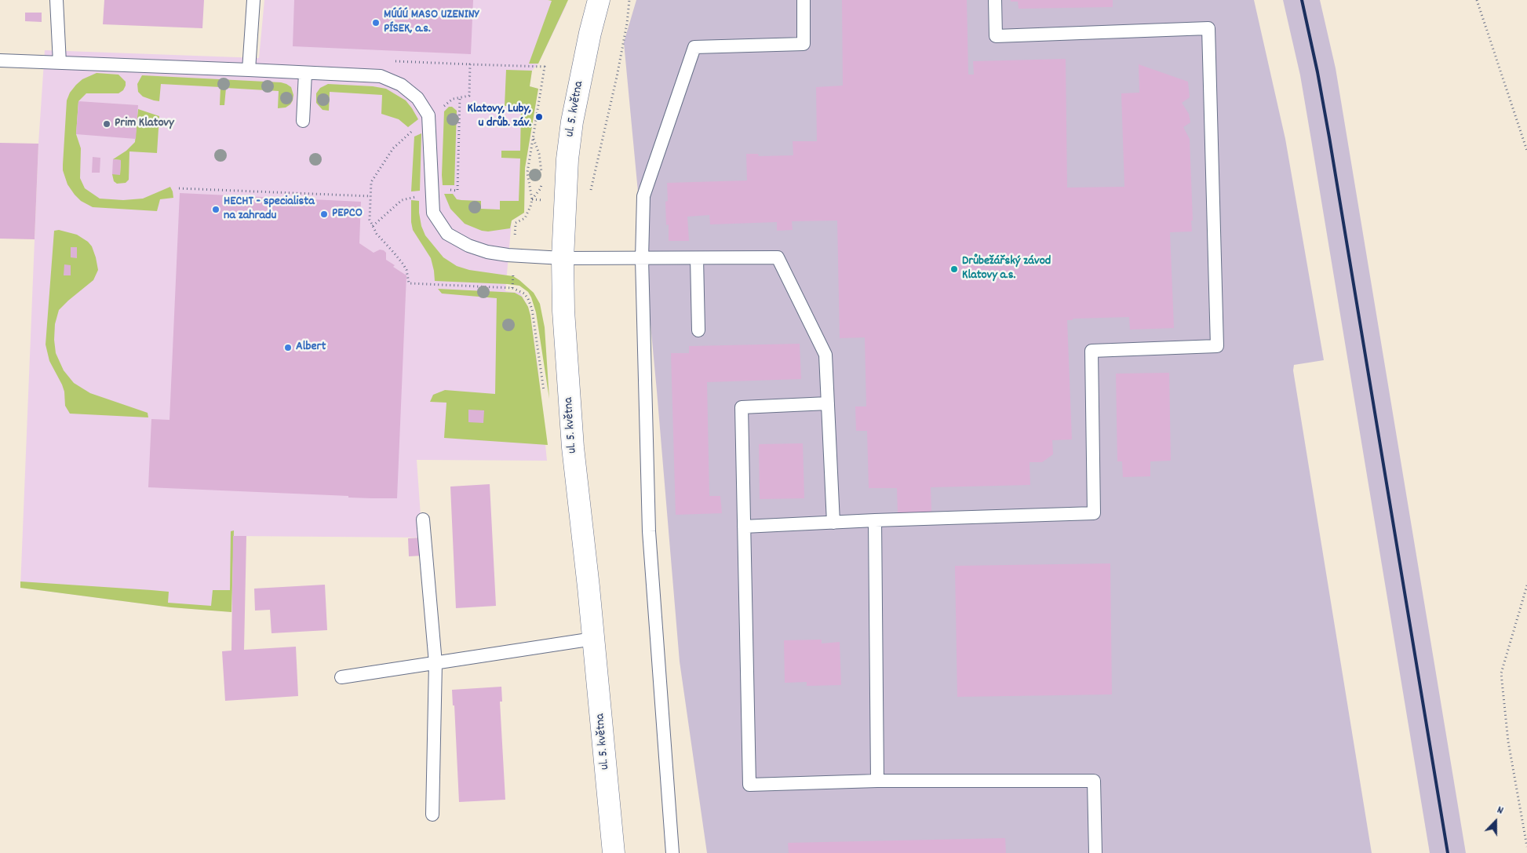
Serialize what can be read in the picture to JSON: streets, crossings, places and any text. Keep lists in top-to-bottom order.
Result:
{
  "streets": {
    "street": ["ul. 5. května"]
  },
  "places": [
    "MÚÚÚ MASO UZENINY PÍSEK, a.s.",
    "Klatovy, Luby, u drůb. záv.",
    "Prim Klatovy",
    "HECHT - specialista na zahradu",
    "PEPCO",
    "Drůbežářský závod Klatovy a.s.",
    "Albert"
  ],
  "north": "top"
}
